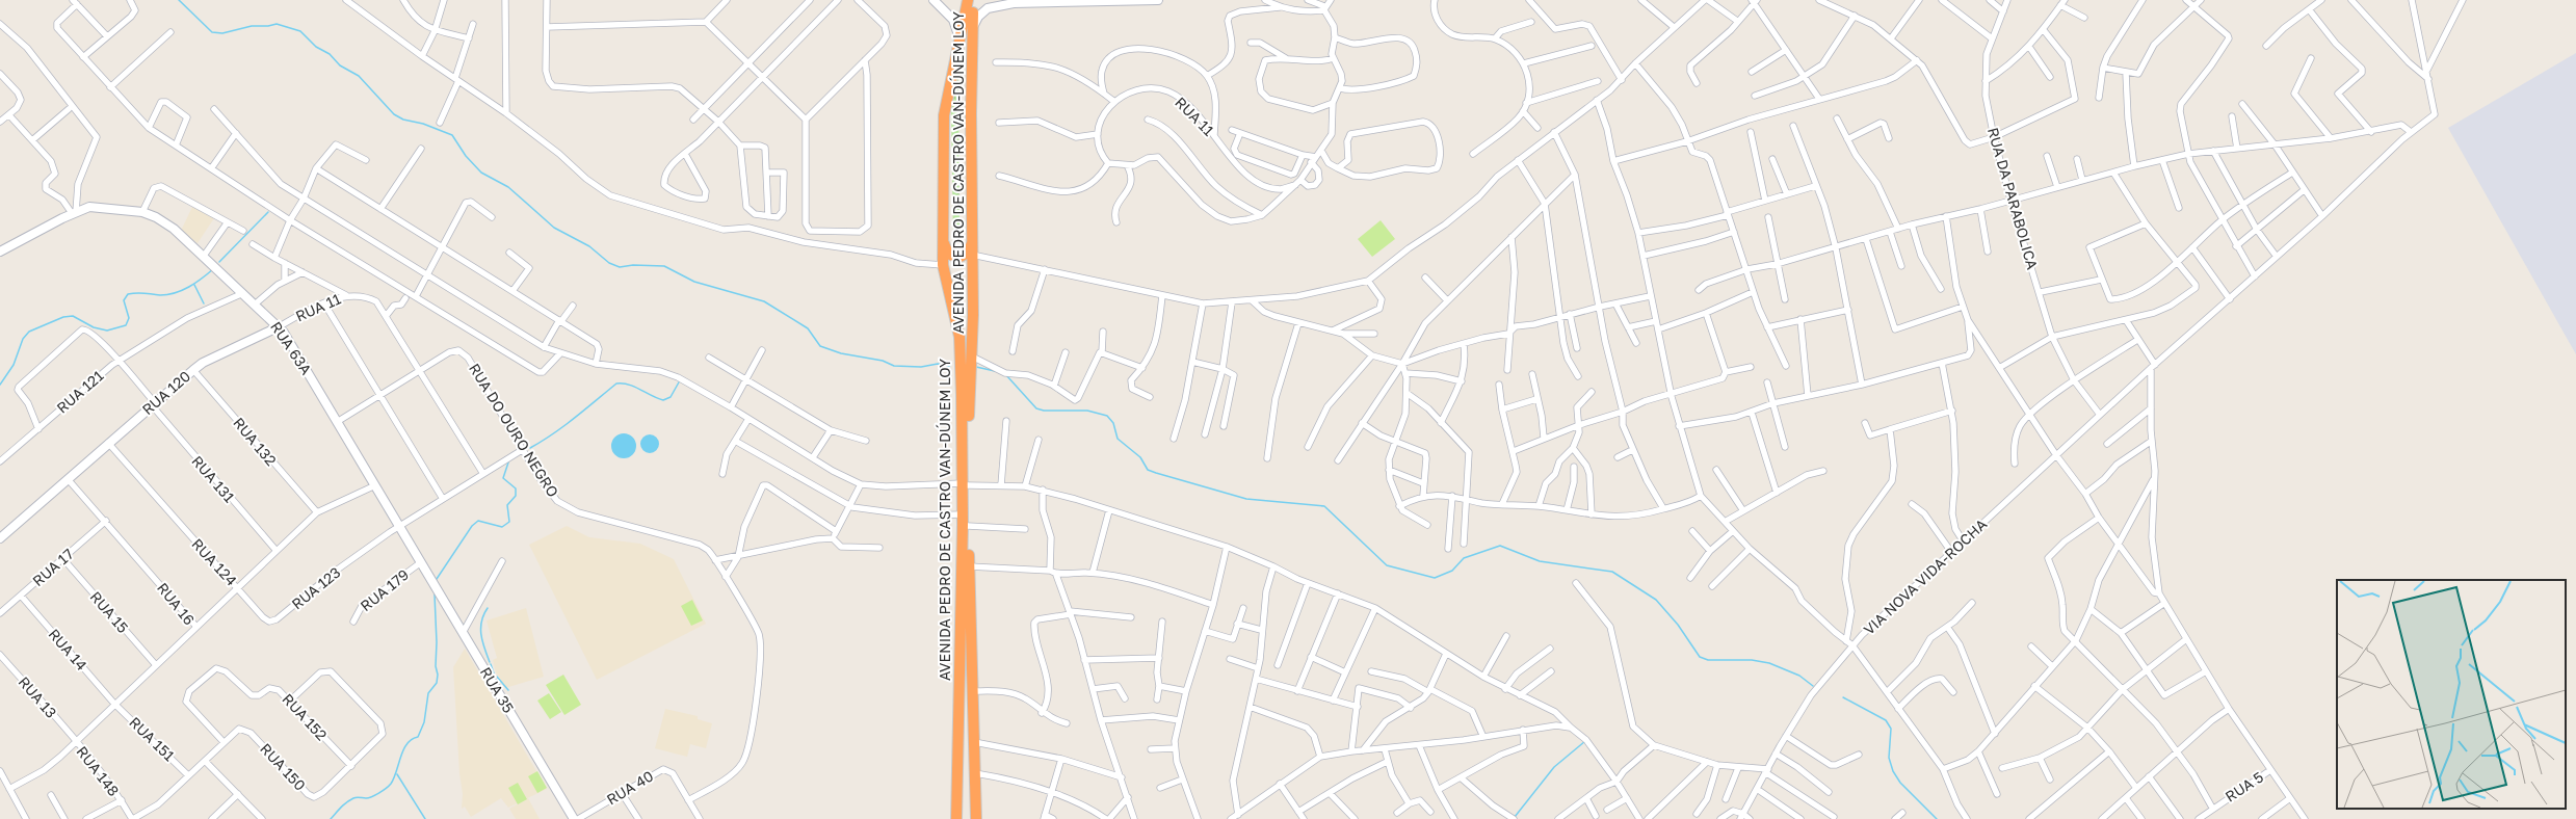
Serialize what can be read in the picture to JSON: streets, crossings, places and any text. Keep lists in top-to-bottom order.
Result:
{
  "streets": {
    "highway": ["AVENIDA PEDRO DE CASTRO VAN-DÚNEM LOY"],
    "street": [
      "RUA 11",
      "RUA DA PARABOLICA",
      "RUA 63A",
      "RUA 121",
      "RUA 120",
      "RUA DO OURO NEGRO",
      "RUA 132",
      "RUA 131",
      "RUA 124",
      "RUA 17",
      "VIA NOVA VIDA-ROCHA",
      "RUA 123",
      "RUA 179",
      "RUA 16",
      "RUA 15",
      "RUA 14",
      "RUA 35",
      "RUA 13",
      "RUA 152",
      "RUA 151",
      "RUA 150",
      "RUA 148",
      "RUA 5",
      "RUA 40"
    ]
  },
  "crossings": [
    ["RUA 11", "RUA 63A"],
    ["RUA 11", "RUA 120"],
    ["RUA 11", "RUA DO OURO NEGRO"],
    ["RUA 11", "RUA 123"],
    ["RUA DA PARABOLICA", "VIA NOVA VIDA-ROCHA"],
    ["RUA 63A", "RUA 120"],
    ["RUA 63A", "RUA DO OURO NEGRO"],
    ["RUA 63A", "RUA 124"],
    ["RUA 63A", "RUA 123"],
    ["RUA 63A", "RUA 179"],
    ["RUA 63A", "RUA 35"],
    ["RUA 121", "RUA 120"],
    ["RUA 121", "RUA 131"],
    ["RUA 120", "RUA 132"],
    ["RUA 120", "RUA 131"],
    ["RUA 120", "RUA 124"],
    ["RUA 120", "RUA 16"],
    ["RUA DO OURO NEGRO", "RUA 123"],
    ["RUA DO OURO NEGRO", "RUA 40"],
    ["RUA 132", "RUA 124"],
    ["RUA 131", "RUA 124"],
    ["RUA 124", "RUA 123"],
    ["RUA 17", "RUA 16"],
    ["RUA 17", "RUA 15"],
    ["RUA 17", "RUA 14"],
    ["RUA 179", "RUA 35"],
    ["RUA 16", "RUA 15"],
    ["RUA 16", "RUA 14"],
    ["RUA 16", "RUA 13"],
    ["RUA 16", "RUA 151"],
    ["RUA 16", "RUA 148"],
    ["RUA 14", "RUA 151"],
    ["RUA 13", "RUA 148"],
    ["RUA 152", "RUA 150"],
    ["RUA 151", "RUA 150"],
    ["RUA 150", "RUA 148"]
  ]
}
